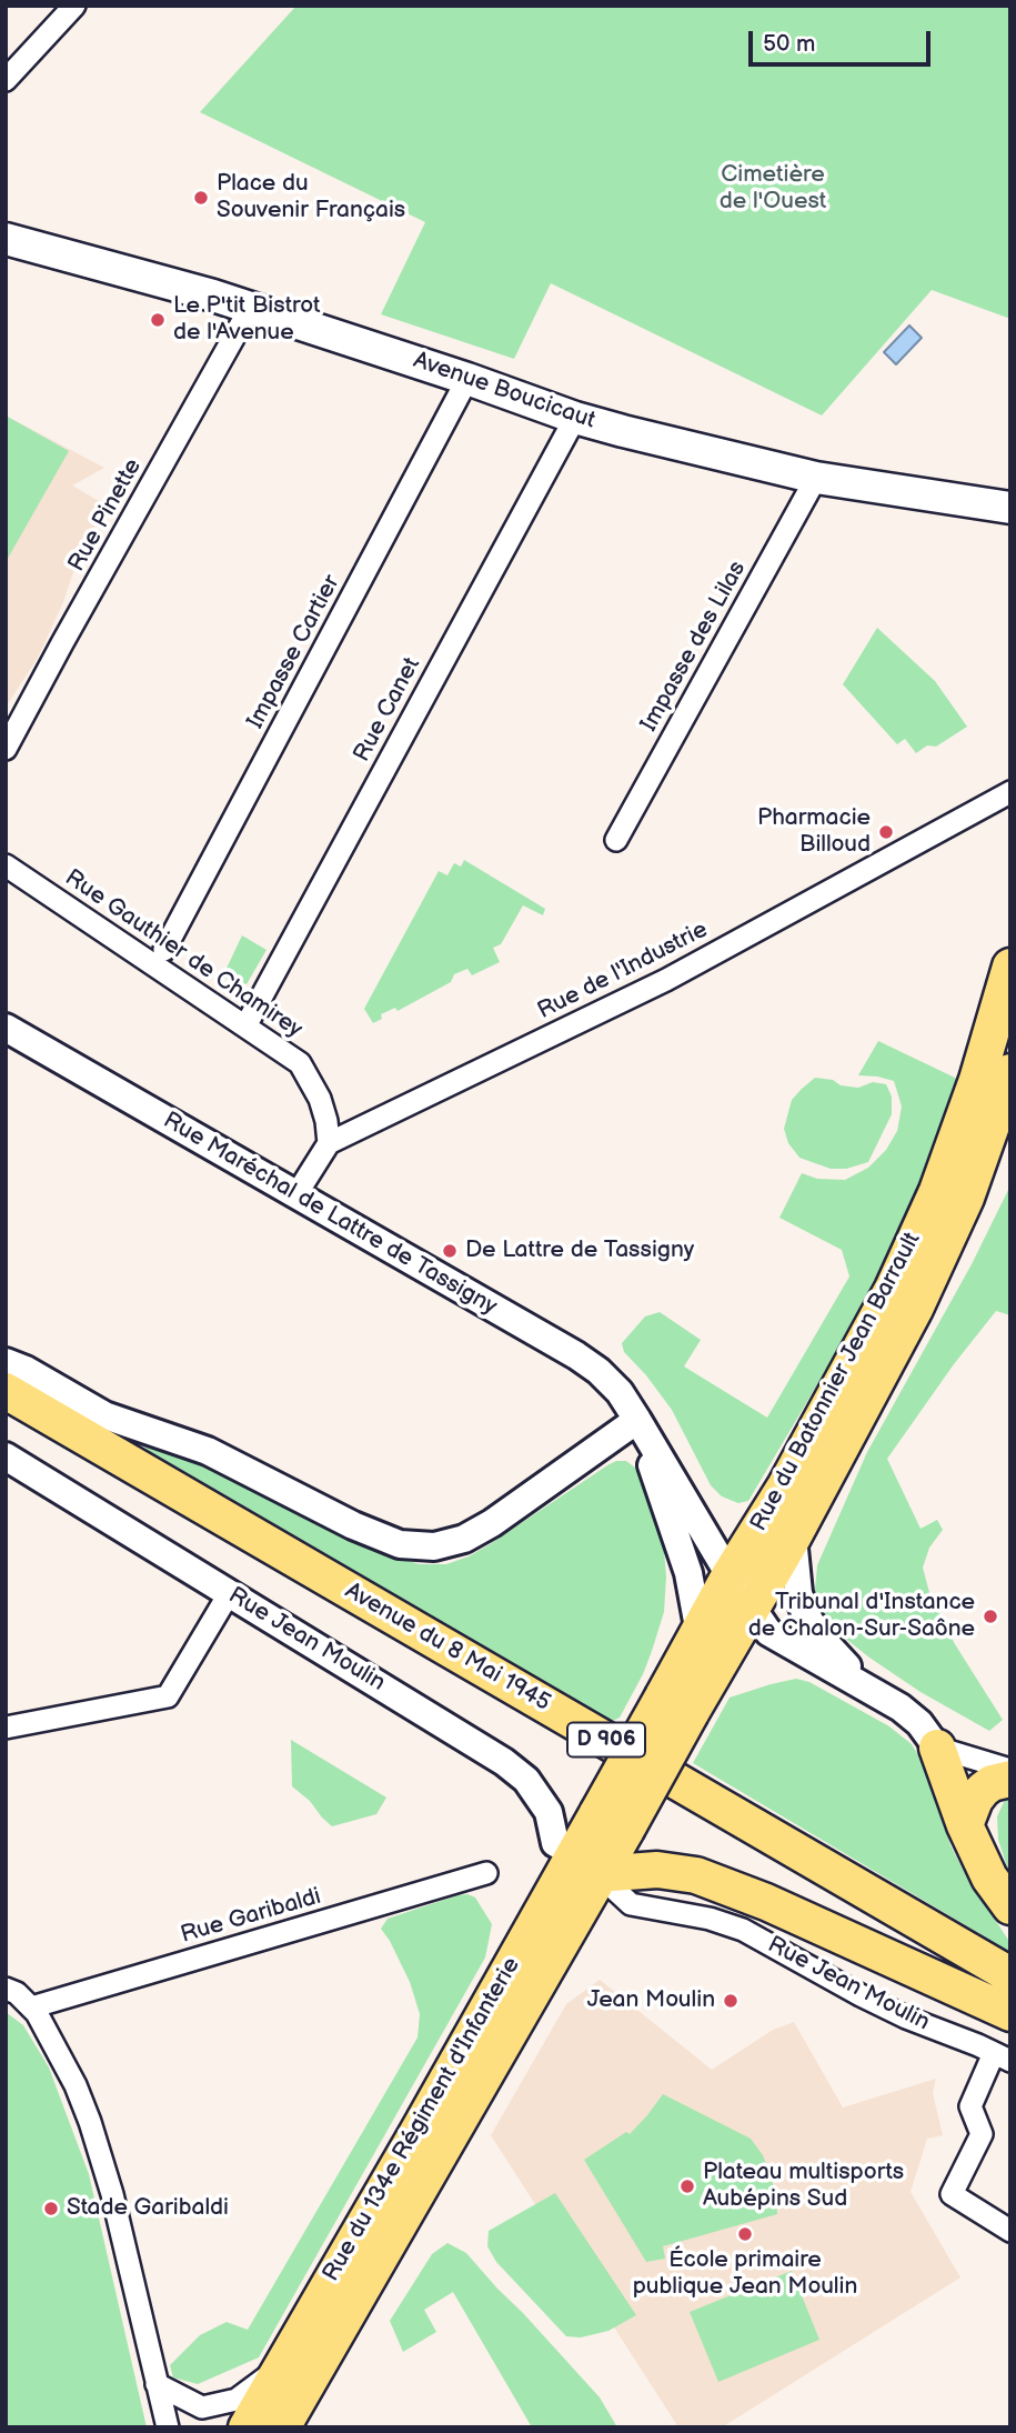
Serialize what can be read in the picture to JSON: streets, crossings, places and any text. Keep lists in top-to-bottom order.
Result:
{
  "streets": {
    "main road": [
      "Avenue Boucicaut",
      "Rue du Batonnier Jean Barrault",
      "Avenue du 8 Mai 1945",
      "D 906",
      "Rue du 134e Régiment d'Infanterie"
    ],
    "street": [
      "Rue Pinette",
      "Impasse des Lilas",
      "Impasse Cartier",
      "Rue Canet",
      "Rue Gauthier de Chamirey",
      "Rue de l'Industrie",
      "Rue Maréchal de Lattre de Tassigny",
      "Rue Jean Moulin",
      "Rue Garibaldi"
    ]
  },
  "crossings": [
    ["Avenue Boucicaut", "Rue Pinette"],
    ["Avenue Boucicaut", "Impasse des Lilas"],
    ["Avenue Boucicaut", "Impasse Cartier"],
    ["Avenue Boucicaut", "Rue Canet"],
    ["Rue Canet", "Rue Gauthier de Chamirey"],
    ["Rue Gauthier de Chamirey", "Rue de l'Industrie"],
    ["Rue du Batonnier Jean Barrault", "Rue du 134e Régiment d'Infanterie"],
    ["Rue Jean Moulin", "Rue du 134e Régiment d'Infanterie"]
  ],
  "parks": ["Cimetière de l'Ouest"],
  "places": [
    "Place du Souvenir Français",
    "Le P'tit Bistrot de l'Avenue",
    "Pharmacie Billoud",
    "De Lattre de Tassigny",
    "Tribunal d'Instance de Chalon-Sur-Saône",
    "Jean Moulin",
    "Plateau multisports Aubépins Sud",
    "Stade Garibaldi",
    "École primaire publique Jean Moulin"
  ],
  "scale_bar": "50 m"
}
